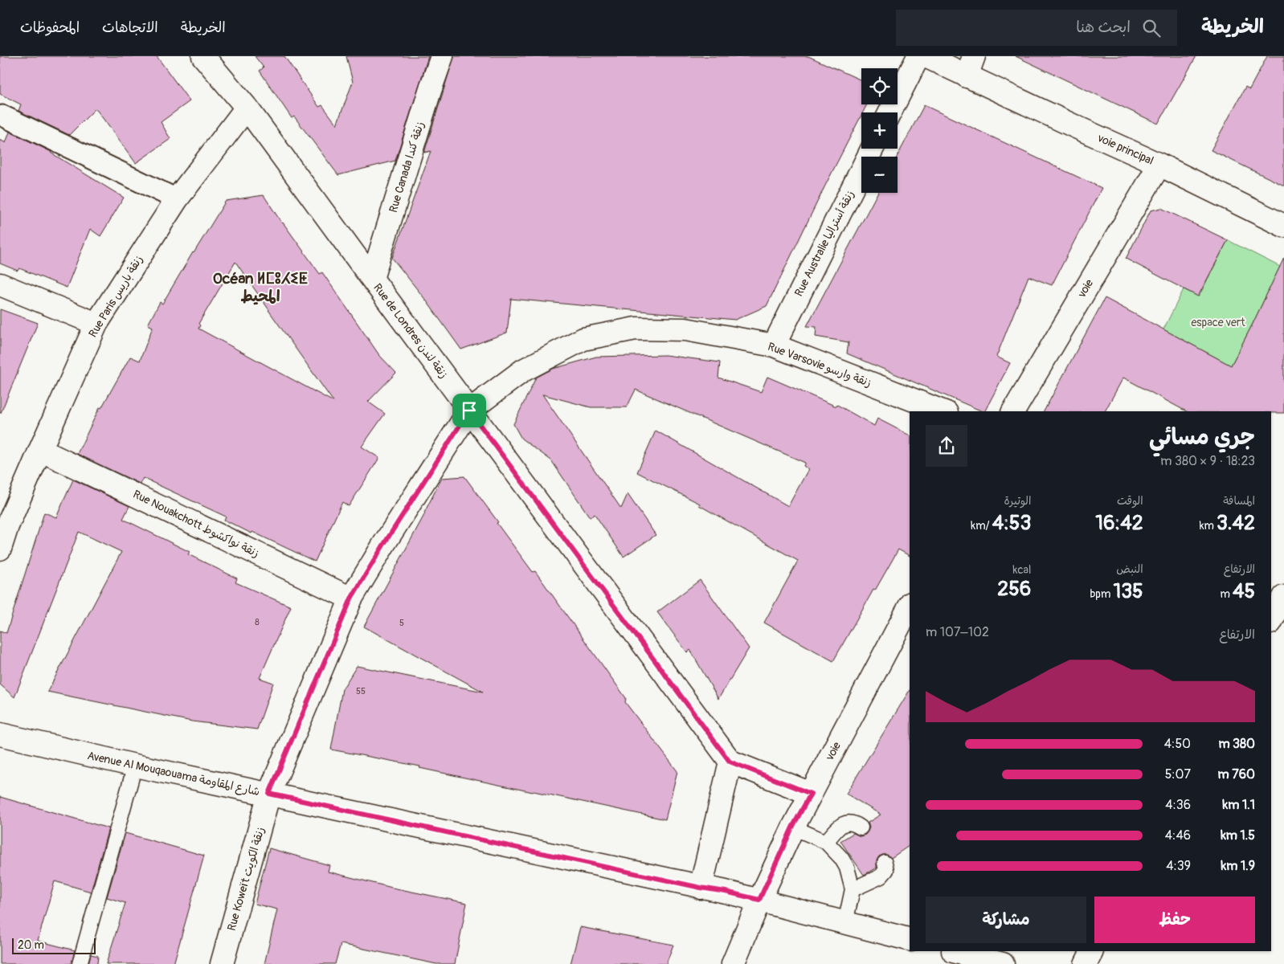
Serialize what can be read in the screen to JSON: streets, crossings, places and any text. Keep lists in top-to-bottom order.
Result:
{
  "streets": {
    "street": [
      "voie principal",
      "Rue Canada زنقة كندا",
      "Rue Australie زنقة أستراليا",
      "voie",
      "Rue Paris زنقة باريس",
      "Rue de Londres زنقة لندن",
      "Rue Varsovie زنقة وارسو",
      "Rue Nouakchott زنقة نواكشوط",
      "Avenue Al Mouqaouama شارع المقاومة",
      "Rue Koweït زنقة الكويت"
    ]
  },
  "crossings": [
    ["voie principal", "voie"],
    ["Rue Canada زنقة كندا", "Rue de Londres زنقة لندن"],
    ["Rue Australie زنقة أستراليا", "Rue Varsovie زنقة وارسو"],
    ["voie", "Avenue Al Mouqaouama شارع المقاومة"],
    ["Rue Paris زنقة باريس", "Rue de Londres زنقة لندن"],
    ["Rue Paris زنقة باريس", "Rue Nouakchott زنقة نواكشوط"],
    ["Rue de Londres زنقة لندن", "Rue Varsovie زنقة وارسو"],
    ["Rue de Londres زنقة لندن", "Rue Koweït زنقة الكويت"],
    ["Rue Varsovie زنقة وارسو", "Rue Koweït زنقة الكويت"],
    ["Rue Nouakchott زنقة نواكشوط", "Rue Koweït زنقة الكويت"],
    ["Avenue Al Mouqaouama شارع المقاومة", "Rue Koweït زنقة الكويت"]
  ],
  "districts": ["Océan ⵍⵎⵓⵃⵉⵟ المحيط"],
  "parks": ["espace vert"],
  "house_numbers": ["8", "5", "55"],
  "scale_bar": "20 m",
  "page": {
    "header": "الخريطة",
    "search": "ابحث هنا",
    "nav": ["الخريطة", "الاتجاهات", "المحفوظات"],
    "map_buttons": ["+", "−"],
    "heading": ["جري مسائي", "18:23 · 9 × 380 m"],
    "stats": [
      ["المسافة", "3.42 km"],
      ["الوقت", "16:42"],
      ["الوتيرة", "4:53 /km"],
      ["الارتفاع", "45 m"],
      ["النبض", "135 bpm"],
      ["kcal", "256"]
    ],
    "chart": ["الارتفاع", "102–107 m"],
    "list": [
      {
        "name": "380 m",
        "note": "4:50"
      },
      {
        "name": "760 m",
        "note": "5:07"
      },
      {
        "name": "1.1 km",
        "note": "4:36"
      },
      {
        "name": "1.5 km",
        "note": "4:46"
      },
      {
        "name": "1.9 km",
        "note": "4:39"
      }
    ],
    "buttons": ["حفظ", "مشاركة"],
    "scale": "20 m"
  }
}
